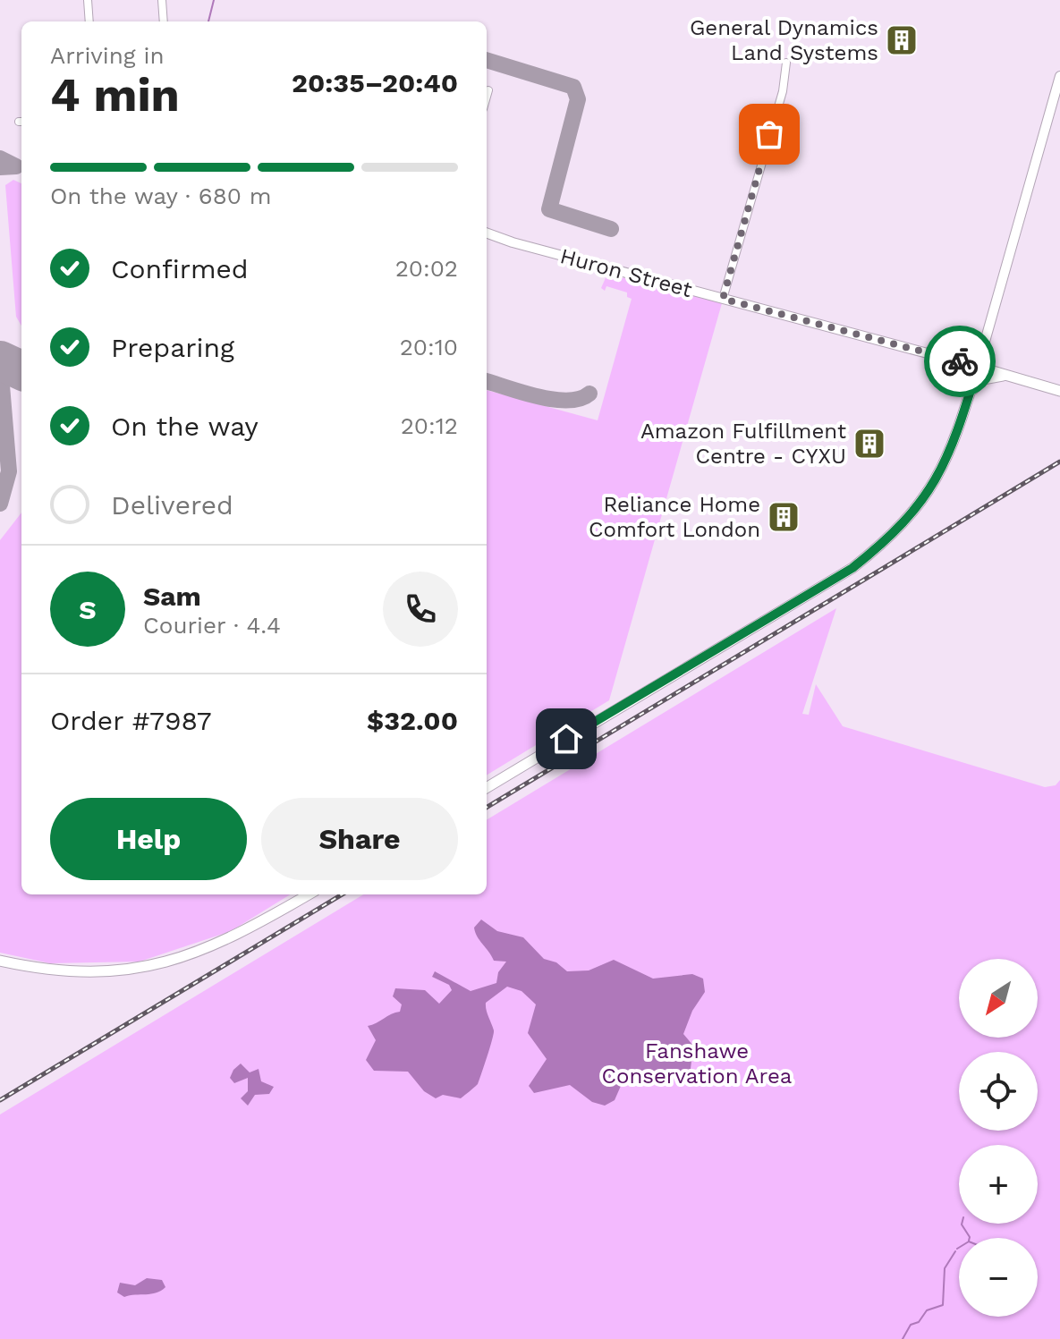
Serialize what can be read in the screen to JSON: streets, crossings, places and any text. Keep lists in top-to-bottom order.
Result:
{
  "streets": {
    "main road": ["Huron Street"]
  },
  "parks": ["Fanshawe Conservation Area"],
  "places": {
    "building": ["General Dynamics Land Systems", "Amazon Fulfillment Centre - CYXU", "Reliance Home Comfort London"]
  },
  "north": "bottom left",
  "page": {
    "heading": ["4 min", "Arriving in", "20:35–20:40"],
    "panel": [
      "Sam",
      "Courier · 4.4",
      "Order #7987",
      "$32.00"
    ],
    "bar": "On the way · 680 m",
    "list": [
      ["Confirmed", "20:02"],
      ["Preparing", "20:10"],
      ["On the way", "20:12"],
      "Delivered"
    ],
    "round": "S",
    "buttons": ["Help", "Share"],
    "map_buttons": ["+", "−"]
  }
}
